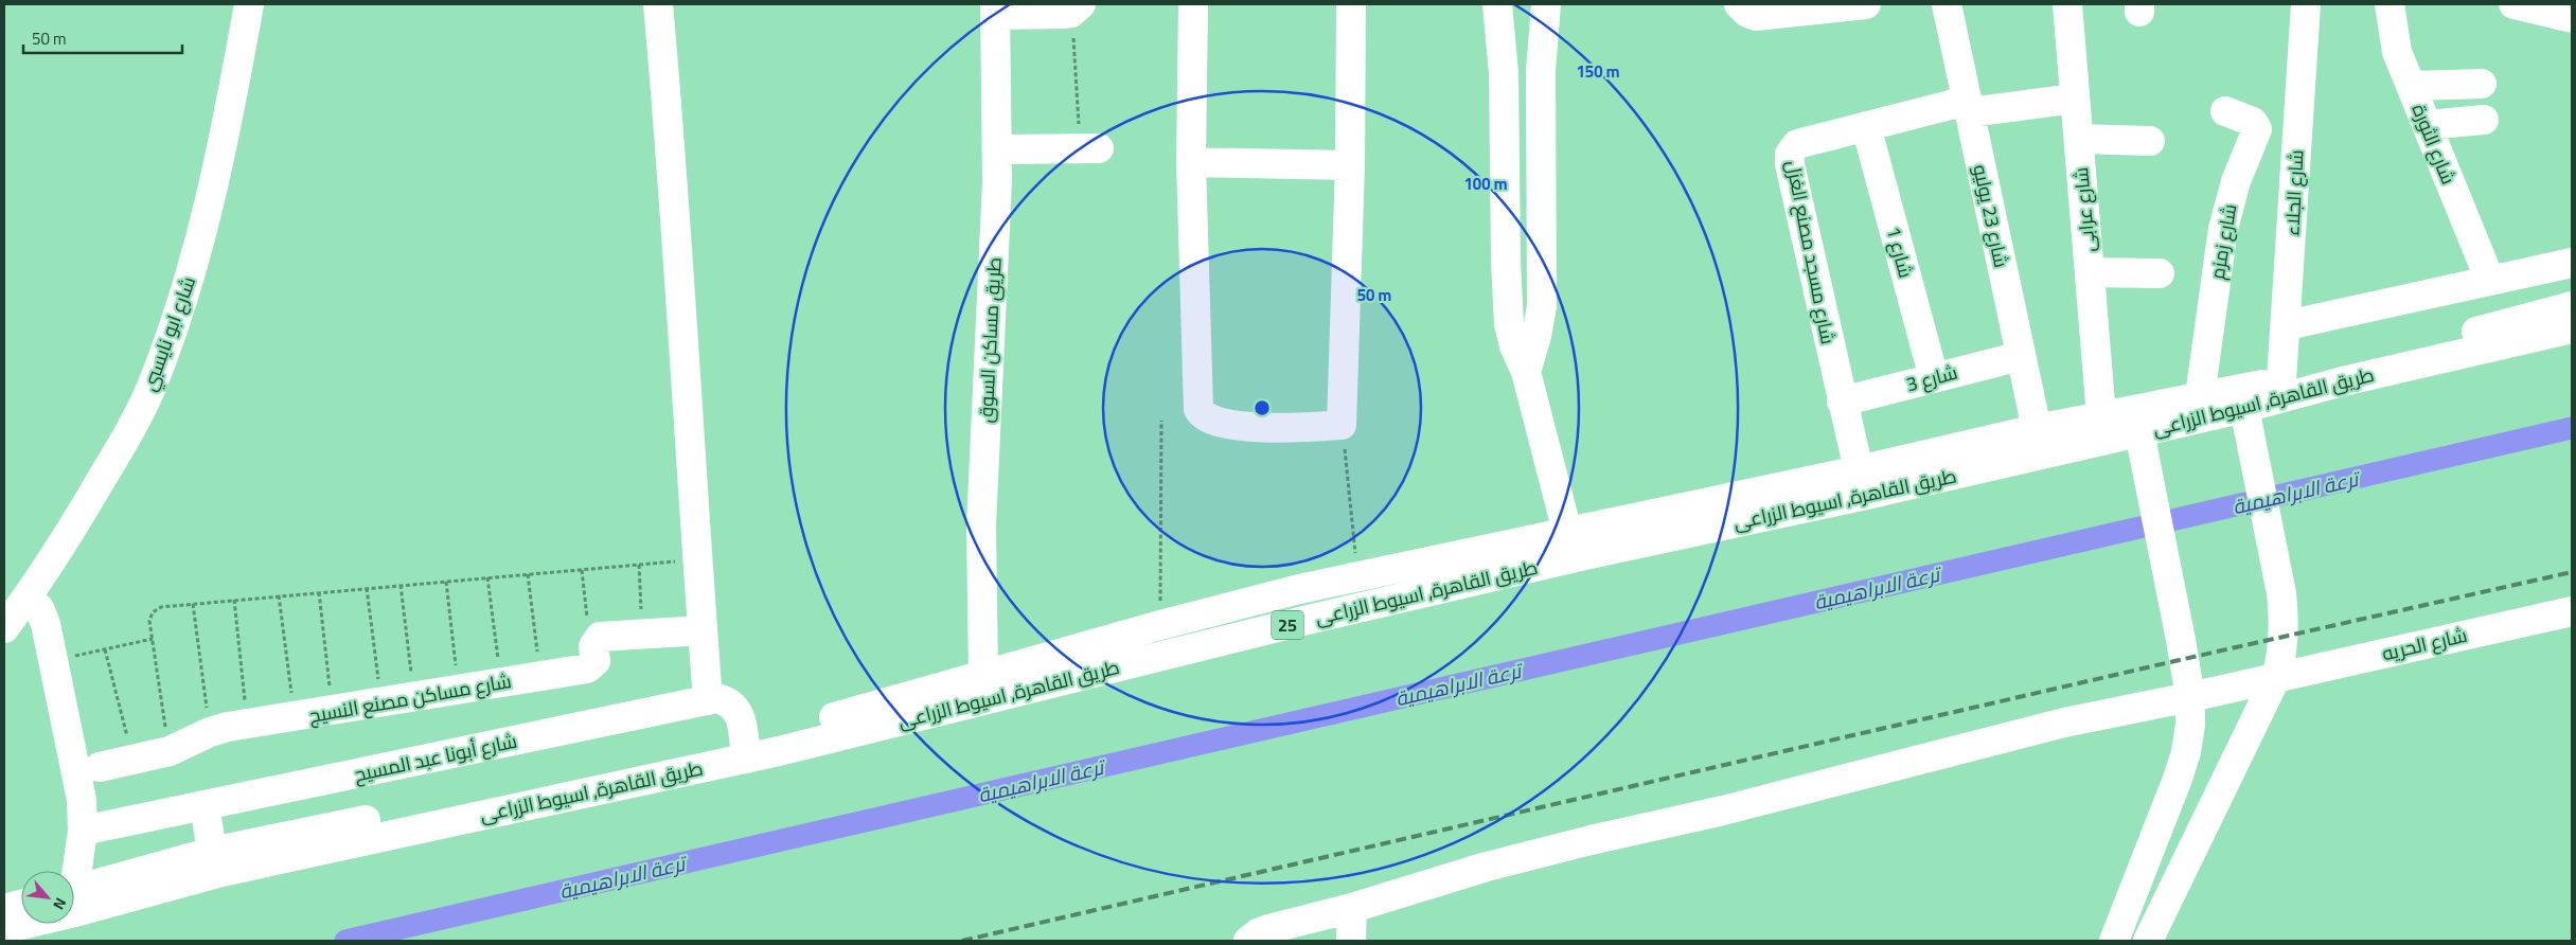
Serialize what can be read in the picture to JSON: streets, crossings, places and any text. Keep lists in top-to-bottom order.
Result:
{
  "streets": {
    "main road": [
      "شارع الثورة",
      "شارع الجلاء",
      "شارع عرابى",
      "شارع 23 يوليو",
      "شارع زمزم",
      "شارع مسجد مصنع الغزل",
      "شارع 1",
      "شارع ابو نايسبي",
      "طريق مساكن السوق",
      "شارع 3",
      "طريق القاهرة, اسيوط الزراعى",
      "25",
      "شارع الحريه",
      "شارع مساكن مصنع النسيج",
      "شارع أبونا عبد المسيح"
    ]
  },
  "crossings": [
    ["شارع الجلاء", "طريق القاهرة, اسيوط الزراعى"],
    ["شارع عرابى", "شارع مسجد مصنع الغزل"],
    ["شارع عرابى", "طريق القاهرة, اسيوط الزراعى"],
    ["شارع 23 يوليو", "شارع مسجد مصنع الغزل"],
    ["شارع 23 يوليو", "شارع 3"],
    ["شارع 23 يوليو", "طريق القاهرة, اسيوط الزراعى"],
    ["شارع زمزم", "طريق القاهرة, اسيوط الزراعى"],
    ["شارع مسجد مصنع الغزل", "شارع 1"],
    ["شارع مسجد مصنع الغزل", "شارع 3"],
    ["شارع مسجد مصنع الغزل", "طريق القاهرة, اسيوط الزراعى"],
    ["شارع 1", "شارع 3"],
    ["طريق مساكن السوق", "طريق القاهرة, اسيوط الزراعى"],
    ["طريق القاهرة, اسيوط الزراعى", "شارع أبونا عبد المسيح"]
  ],
  "water": ["ترعة الابراهيمية"],
  "scale_bar": "50 m",
  "north": "bottom right",
  "rings": ["150 m", "100 m", "50 m"]
}
